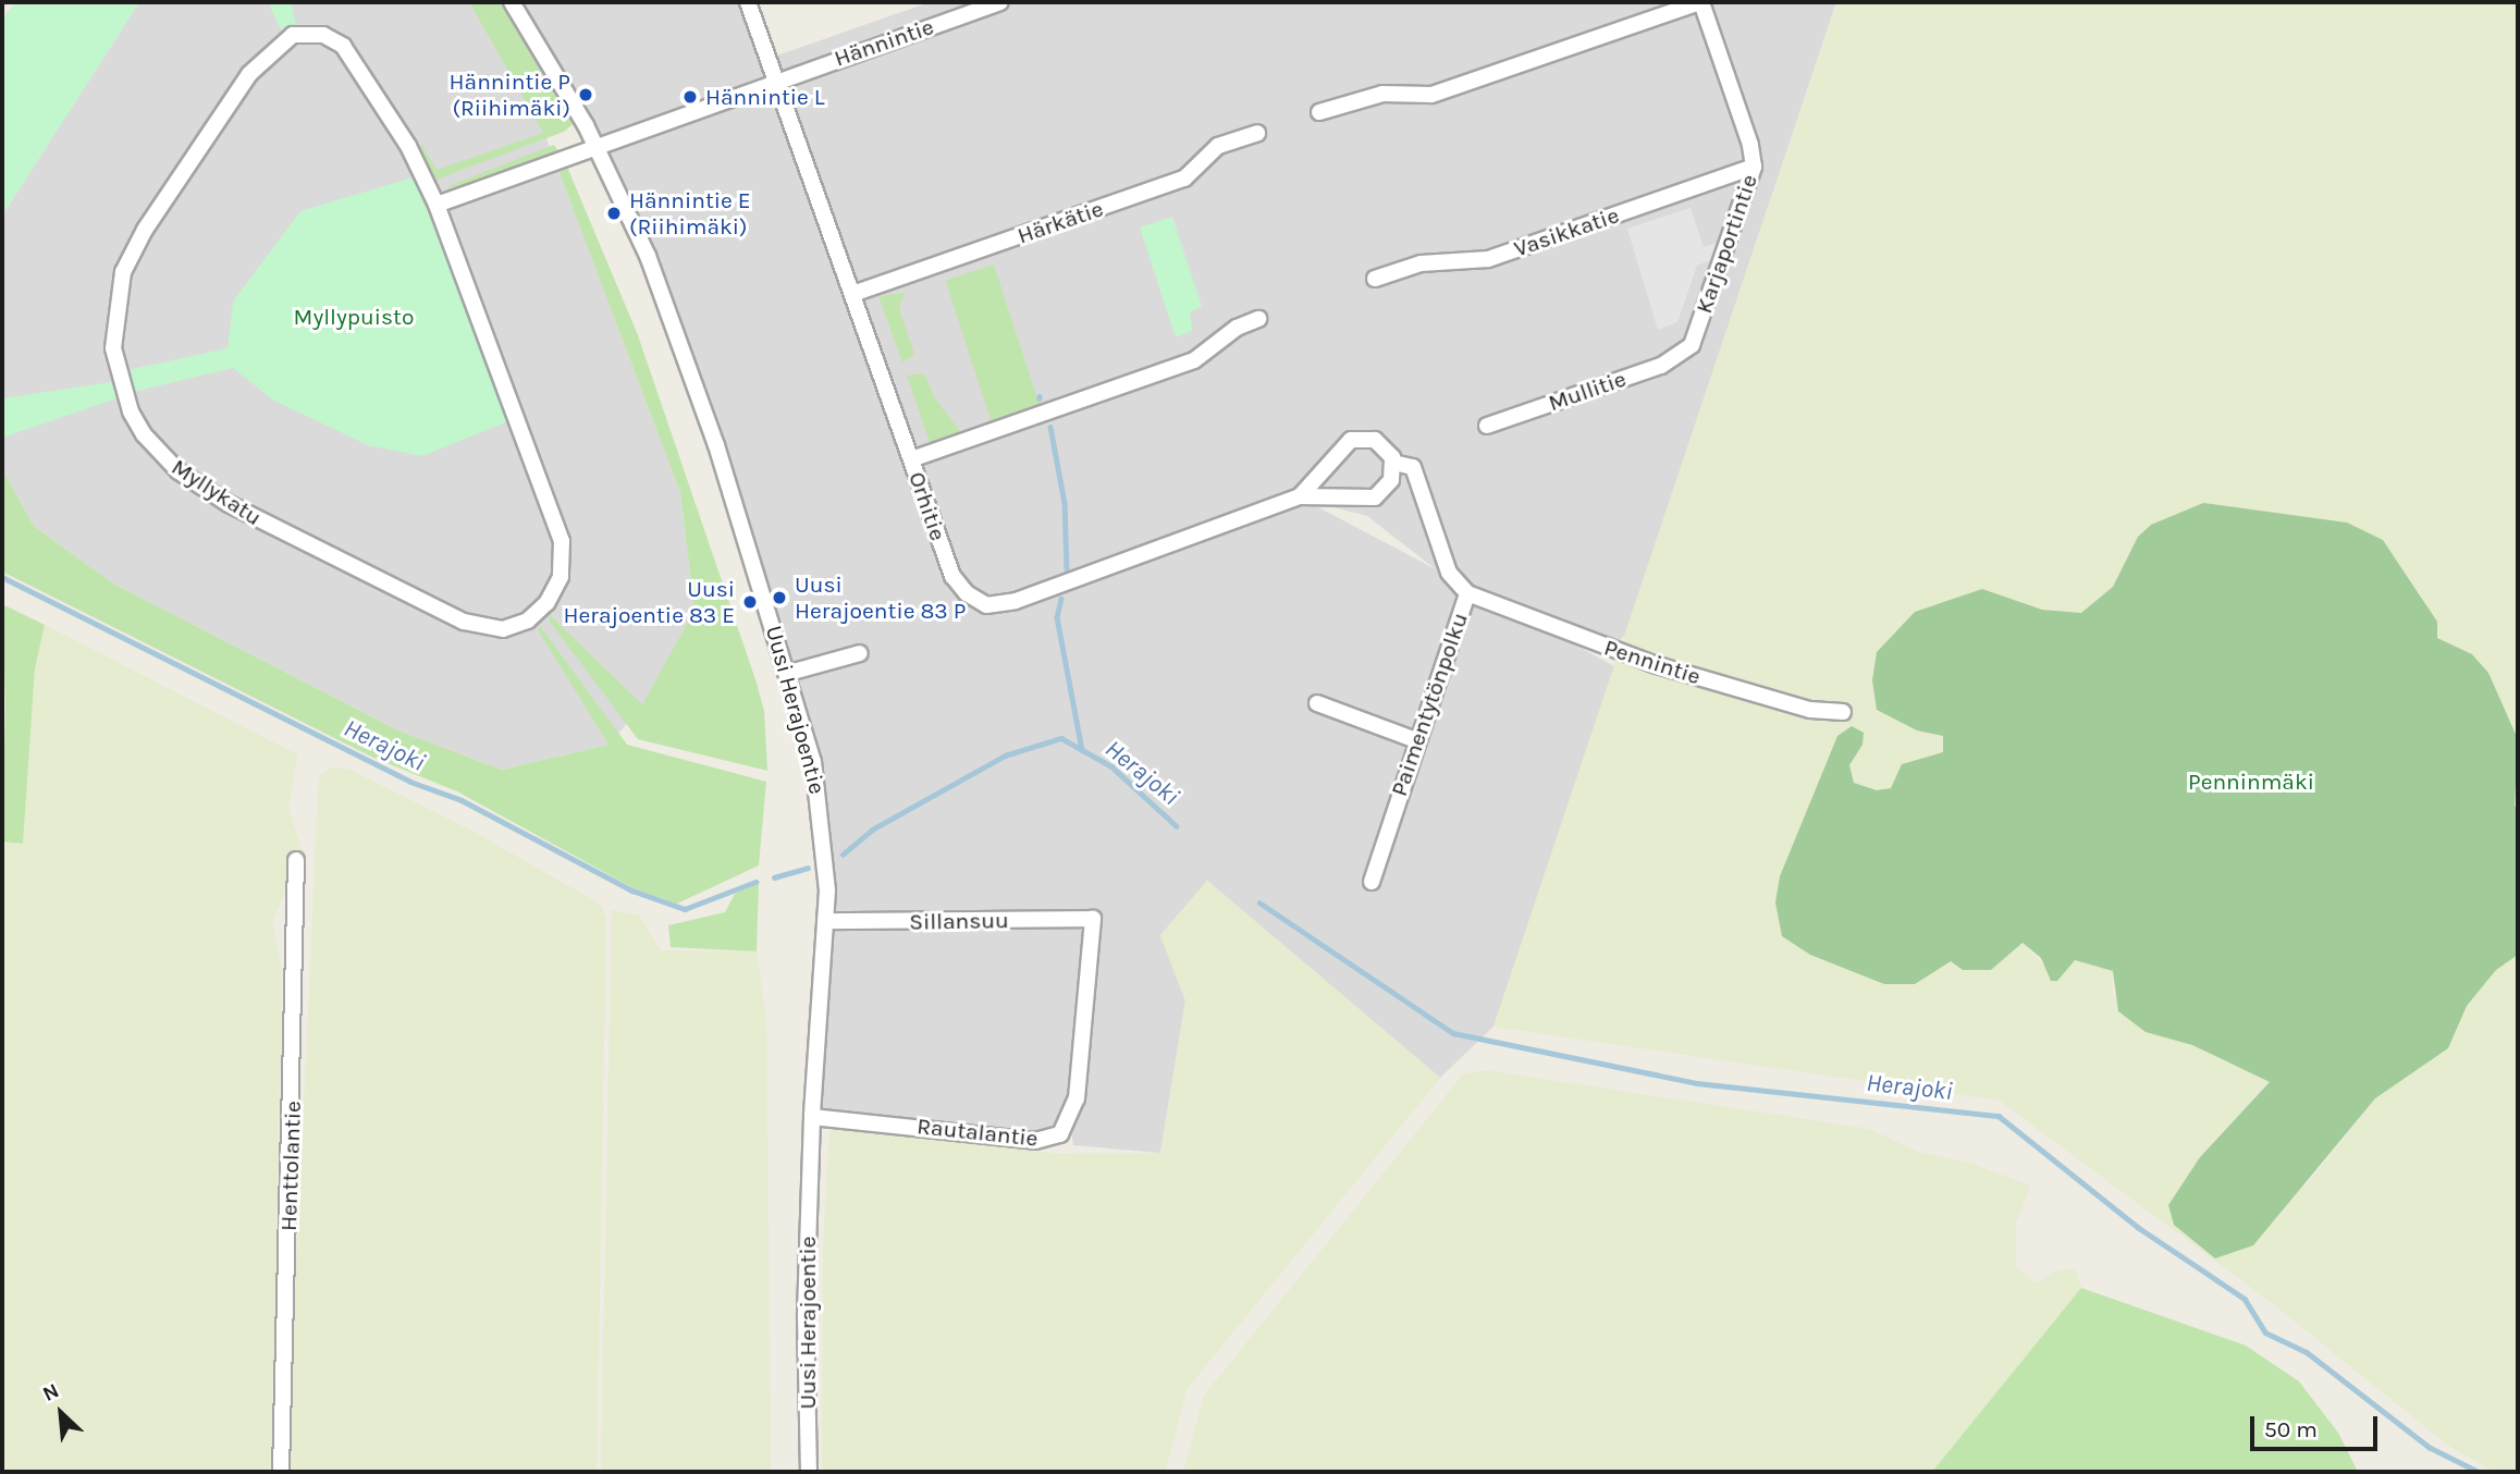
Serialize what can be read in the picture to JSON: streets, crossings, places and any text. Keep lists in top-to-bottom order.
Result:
{
  "streets": {
    "street": [
      "Hännintie",
      "Härkätie",
      "Vasikkatie",
      "Karjaportintie",
      "Mullitie",
      "Myllykatu",
      "Orhitie",
      "Pennintie",
      "Paimentytönpolku",
      "Uusi Herajoentie",
      "Sillansuu",
      "Rautalantie",
      "Henttolantie"
    ]
  },
  "crossings": [
    ["Hännintie", "Orhitie"],
    ["Hännintie", "Uusi Herajoentie"],
    ["Härkätie", "Orhitie"],
    ["Vasikkatie", "Karjaportintie"],
    ["Karjaportintie", "Mullitie"],
    ["Orhitie", "Paimentytönpolku"],
    ["Pennintie", "Paimentytönpolku"],
    ["Uusi Herajoentie", "Sillansuu"],
    ["Uusi Herajoentie", "Rautalantie"],
    ["Sillansuu", "Rautalantie"]
  ],
  "water": ["Herajoki"],
  "parks": ["Myllypuisto", "Penninmäki"],
  "places": [
    "Hännintie P (Riihimäki)",
    "Hännintie L",
    "Hännintie E (Riihimäki)",
    "Uusi Herajoentie 83 P",
    "Uusi Herajoentie 83 E"
  ],
  "scale_bar": "50 m",
  "north": "top left"
}
